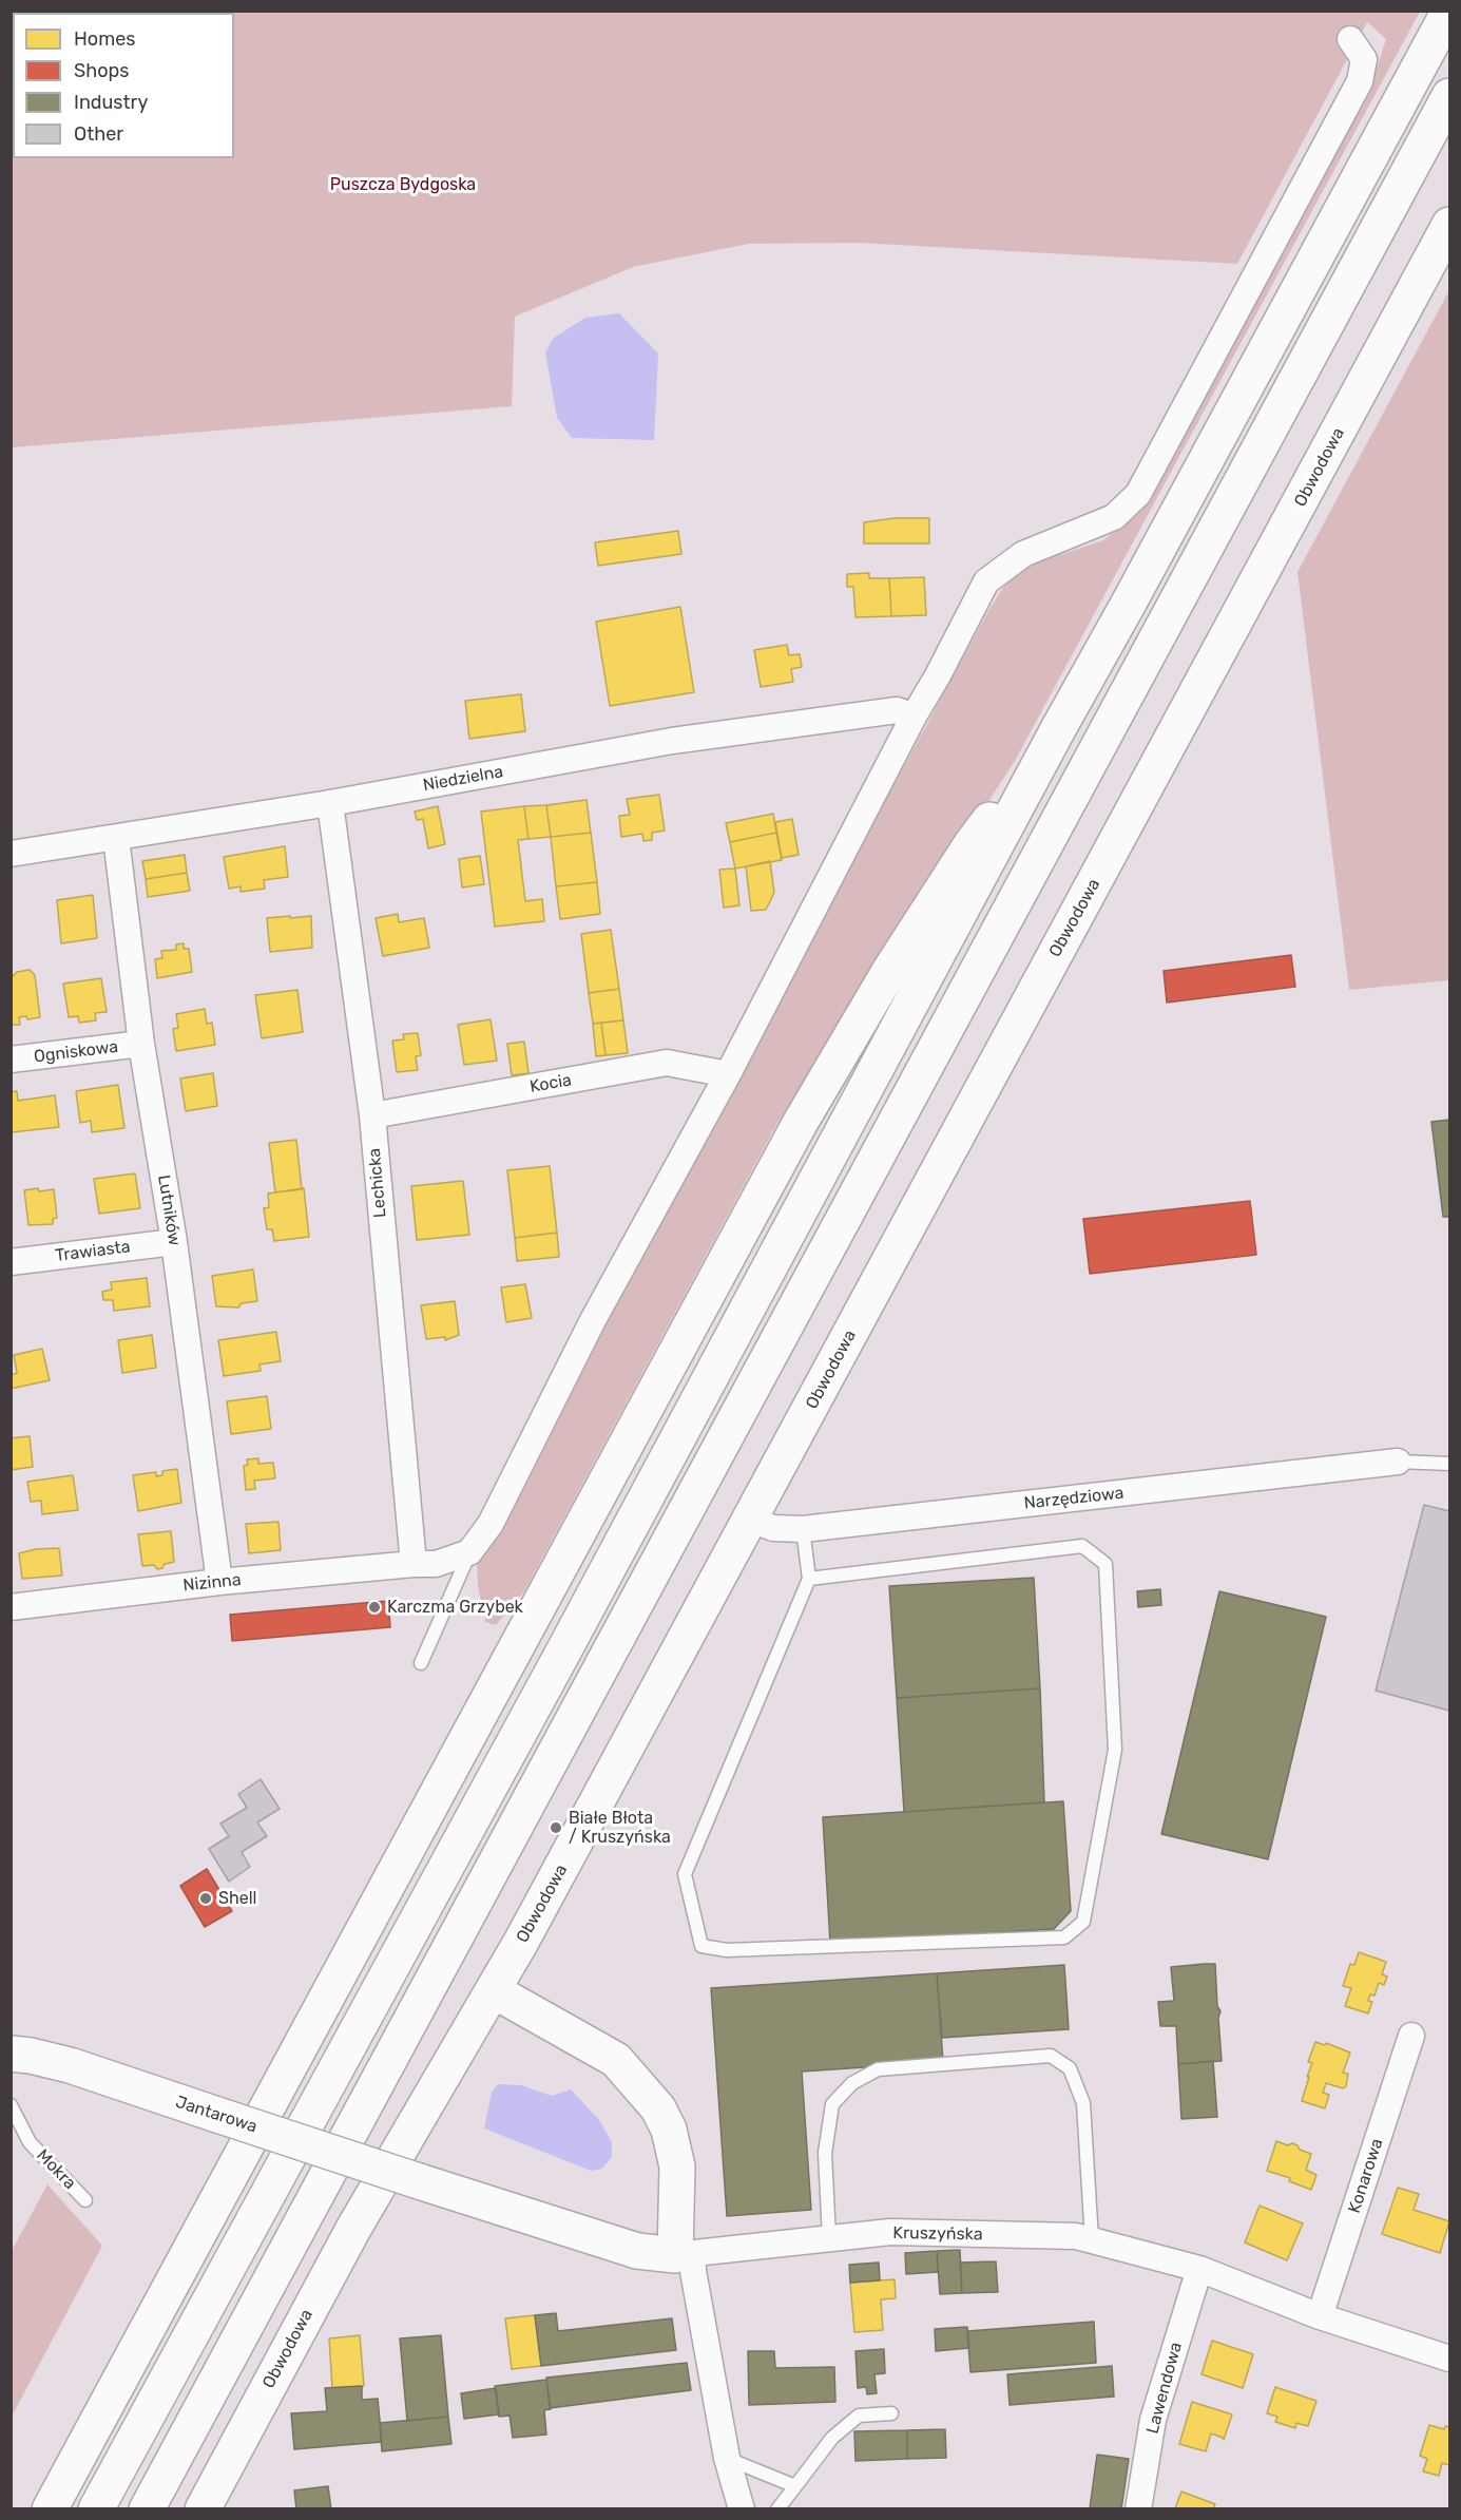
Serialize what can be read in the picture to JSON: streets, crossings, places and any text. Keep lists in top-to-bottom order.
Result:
{
  "streets": {
    "main road": ["Obwodowa", "Jantarowa", "Kruszyńska"],
    "street": [
      "Niedzielna",
      "Ogniskowa",
      "Kocia",
      "Lechicka",
      "Lutników",
      "Trawiasta",
      "Narzędziowa",
      "Nizinna",
      "Konarowa",
      "Lawendowa"
    ],
    "lane": ["Mokra"]
  },
  "crossings": [
    ["Obwodowa", "Narzędziowa"],
    ["Niedzielna", "Lechicka"],
    ["Niedzielna", "Lutników"],
    ["Ogniskowa", "Lutników"],
    ["Kocia", "Lechicka"],
    ["Lechicka", "Nizinna"],
    ["Lutników", "Trawiasta"],
    ["Lutników", "Nizinna"],
    ["Jantarowa", "Kruszyńska"],
    ["Konarowa", "Kruszyńska"],
    ["Kruszyńska", "Lawendowa"]
  ],
  "parks": ["Puszcza Bydgoska"],
  "places": ["Karczma Grzybek", "Białe Błota / Kruszyńska", "Shell"],
  "legend": [
    "Homes",
    "Shops",
    "Industry",
    "Other"
  ]
}
